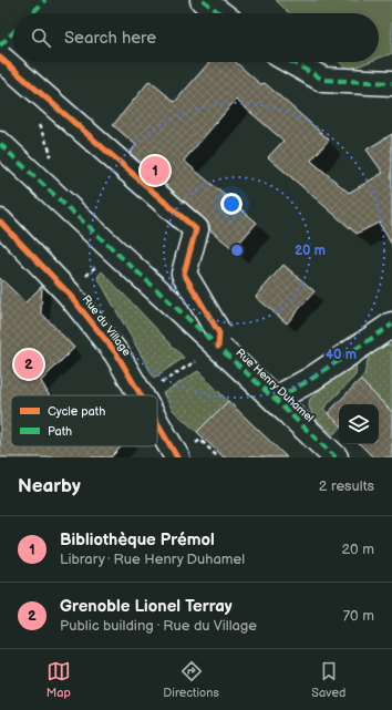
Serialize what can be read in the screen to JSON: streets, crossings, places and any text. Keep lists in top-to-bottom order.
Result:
{
  "streets": {
    "street": ["Rue du Village", "Rue Henry Duhamel"]
  },
  "legend": ["Cycle path", "Path"],
  "page": {
    "search": "Search here",
    "pins": ["1", "2"],
    "heading": ["Nearby", "2 results"],
    "list": [
      {
        "mark": "1",
        "name": "Bibliothèque Prémol",
        "note": "Library · Rue Henry Duhamel",
        "value": "20 m"
      },
      {
        "mark": "2",
        "name": "Grenoble Lionel Terray",
        "note": "Public building · Rue du Village",
        "value": "70 m"
      }
    ],
    "nav": ["Map", "Directions", "Saved"]
  },
  "rings": ["20 m", "40 m"]
}
